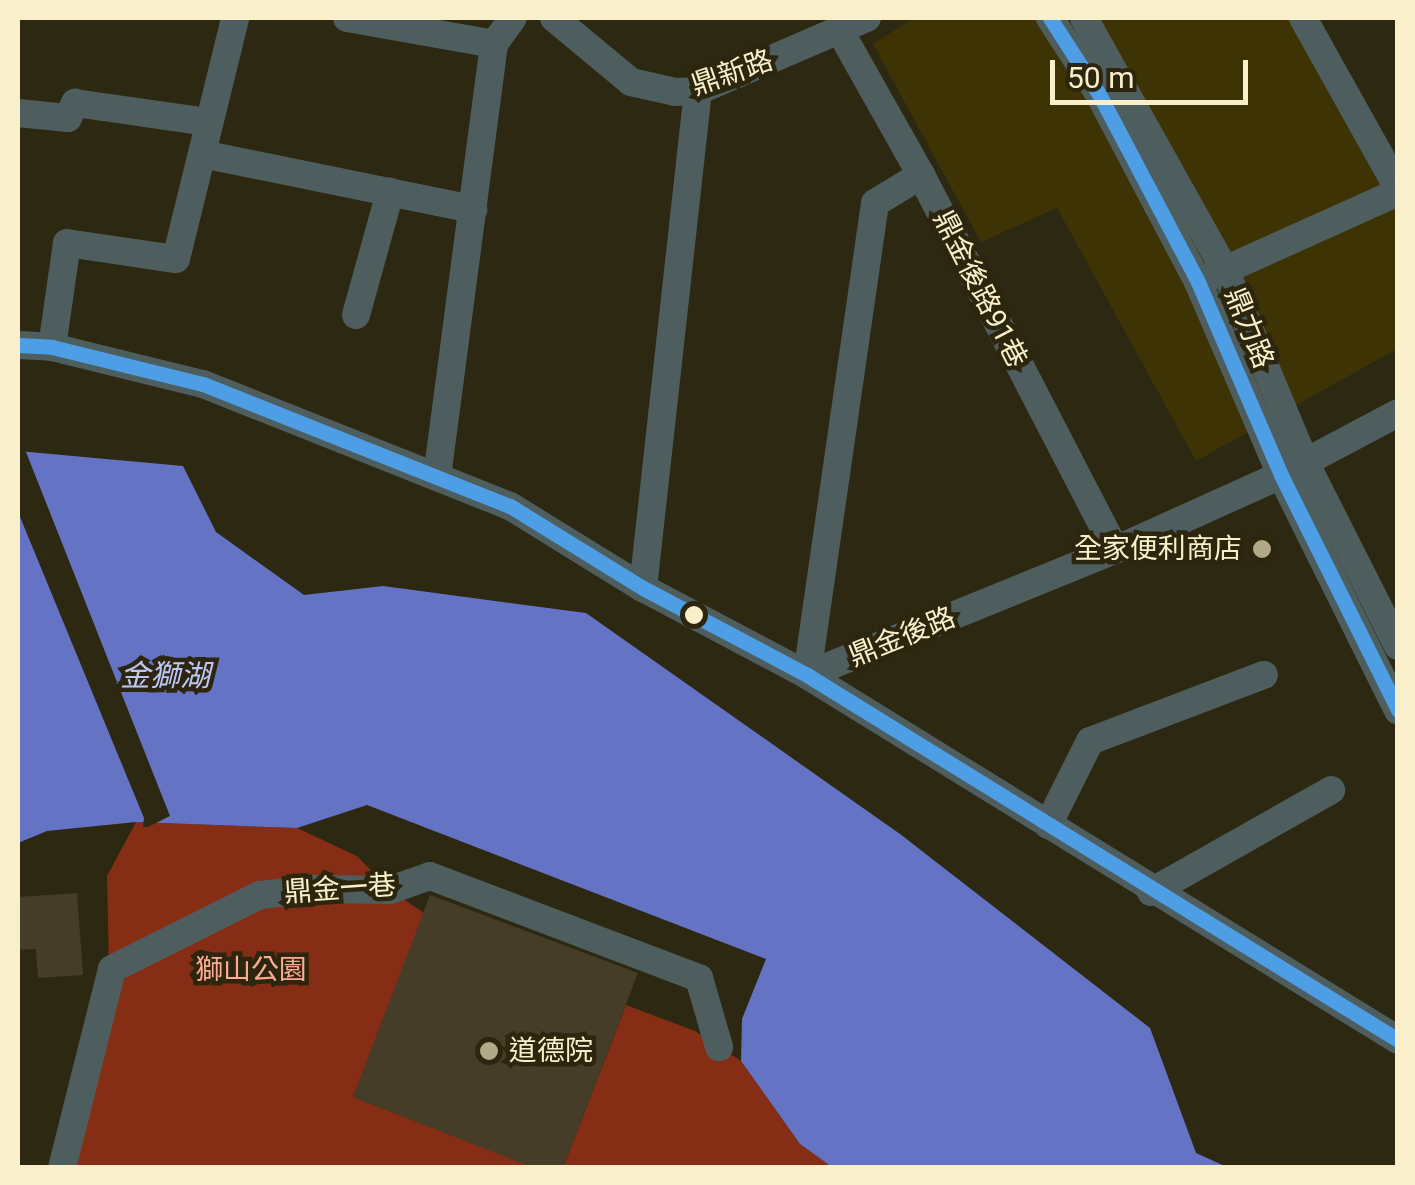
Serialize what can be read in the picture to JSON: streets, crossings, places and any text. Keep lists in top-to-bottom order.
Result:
{
  "streets": {
    "street": [
      "鼎新路",
      "鼎金後路91巷",
      "鼎力路",
      "鼎金後路",
      "鼎金一巷"
    ]
  },
  "crossings": [
    ["鼎新路", "鼎金後路91巷"],
    ["鼎金後路91巷", "鼎金後路"],
    ["鼎力路", "鼎金後路"]
  ],
  "water": ["金獅湖"],
  "parks": ["獅山公園"],
  "places": ["全家便利商店", "道德院"],
  "scale_bar": "50 m"
}
